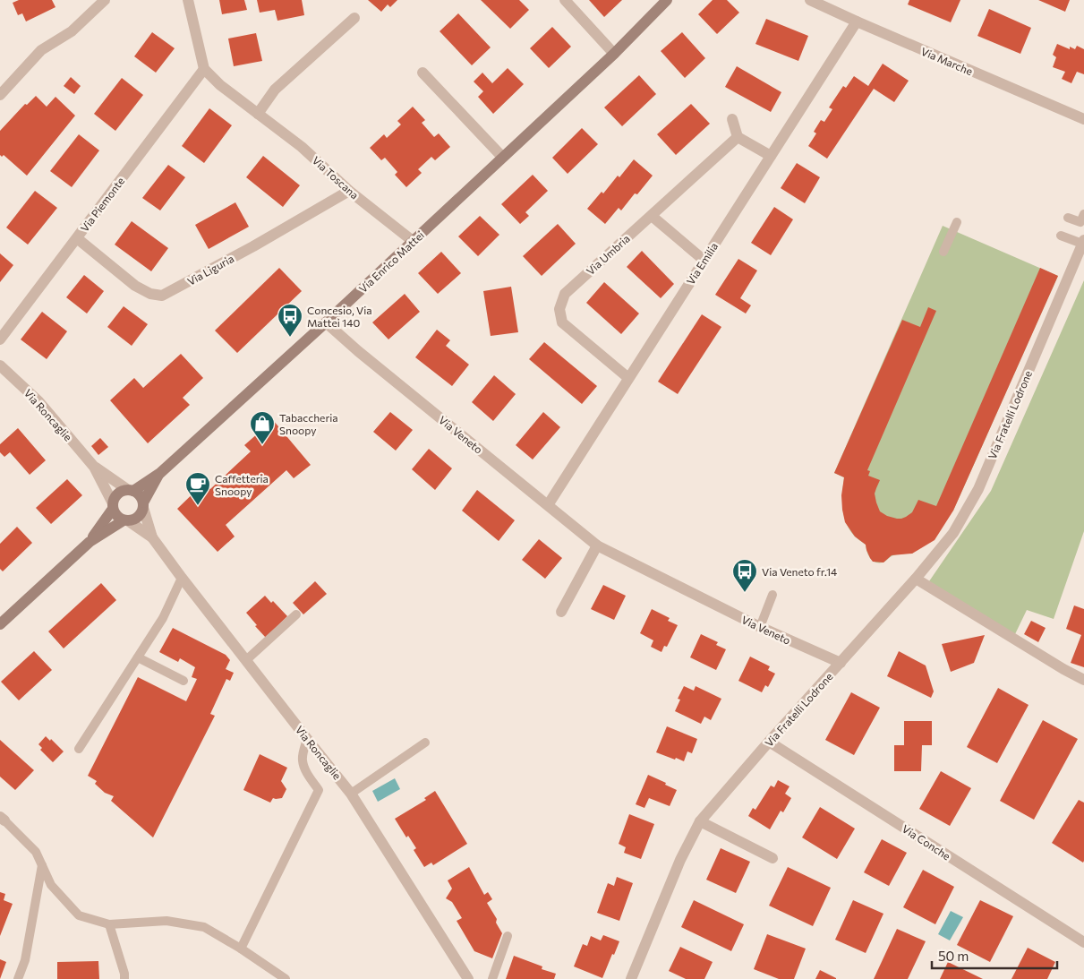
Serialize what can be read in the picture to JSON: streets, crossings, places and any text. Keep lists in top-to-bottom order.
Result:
{
  "streets": {
    "street": [
      "Via Marche",
      "Via Toscana",
      "Via Piemonte",
      "Via Umbria",
      "Via Enrico Mattei",
      "Via Emilia",
      "Via Liguria",
      "Via Roncaglie",
      "Via Fratelli Lodrone",
      "Via Veneto",
      "Via Conche"
    ]
  },
  "crossings": [
    ["Via Marche", "Via Emilia"],
    ["Via Toscana", "Via Piemonte"],
    ["Via Toscana", "Via Enrico Mattei"],
    ["Via Toscana", "Via Liguria"],
    ["Via Piemonte", "Via Liguria"],
    ["Via Umbria", "Via Emilia"],
    ["Via Enrico Mattei", "Via Roncaglie"],
    ["Via Enrico Mattei", "Via Veneto"],
    ["Via Emilia", "Via Veneto"],
    ["Via Fratelli Lodrone", "Via Veneto"],
    ["Via Fratelli Lodrone", "Via Conche"]
  ],
  "places": {
    "bus stop": ["Concesio, Via Mattei 140", "Via Veneto fr.14"],
    "shop": ["Tabaccheria Snoopy"],
    "cafe": ["Caffetteria Snoopy"]
  },
  "scale_bar": "50 m"
}
